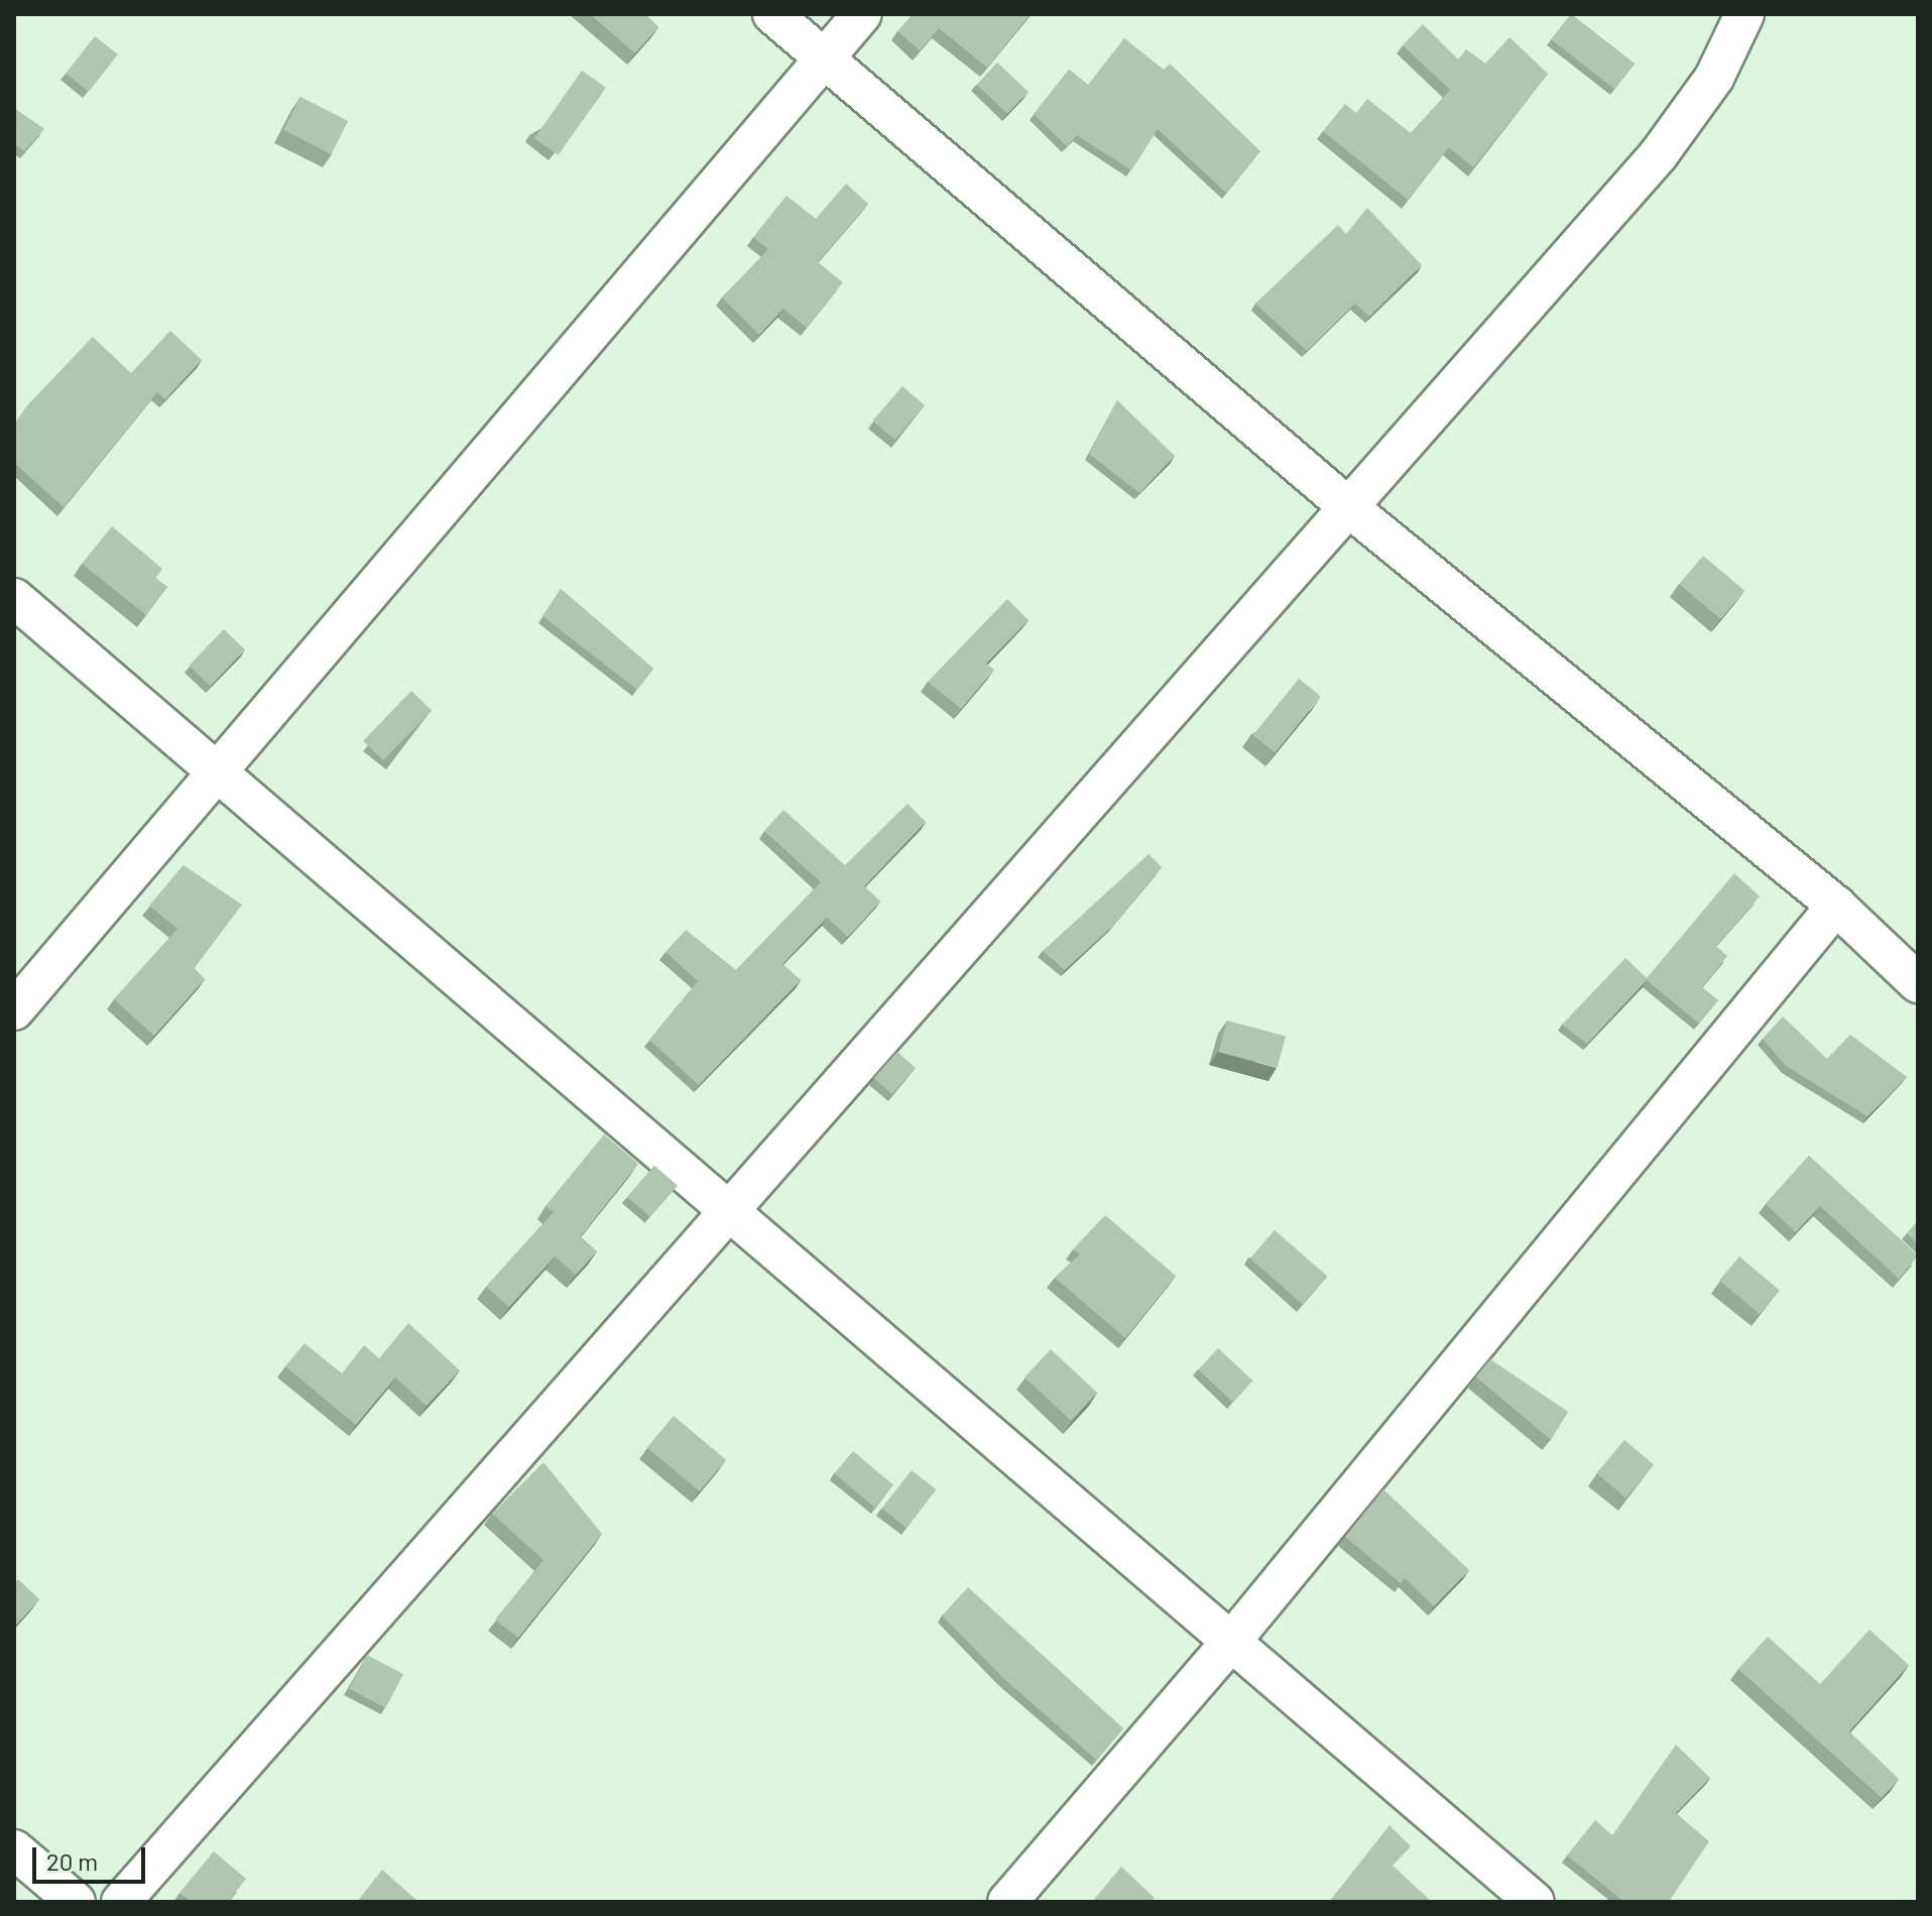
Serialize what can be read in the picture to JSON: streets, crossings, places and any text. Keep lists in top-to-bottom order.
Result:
{
  "scale_bar": "20 m"
}
